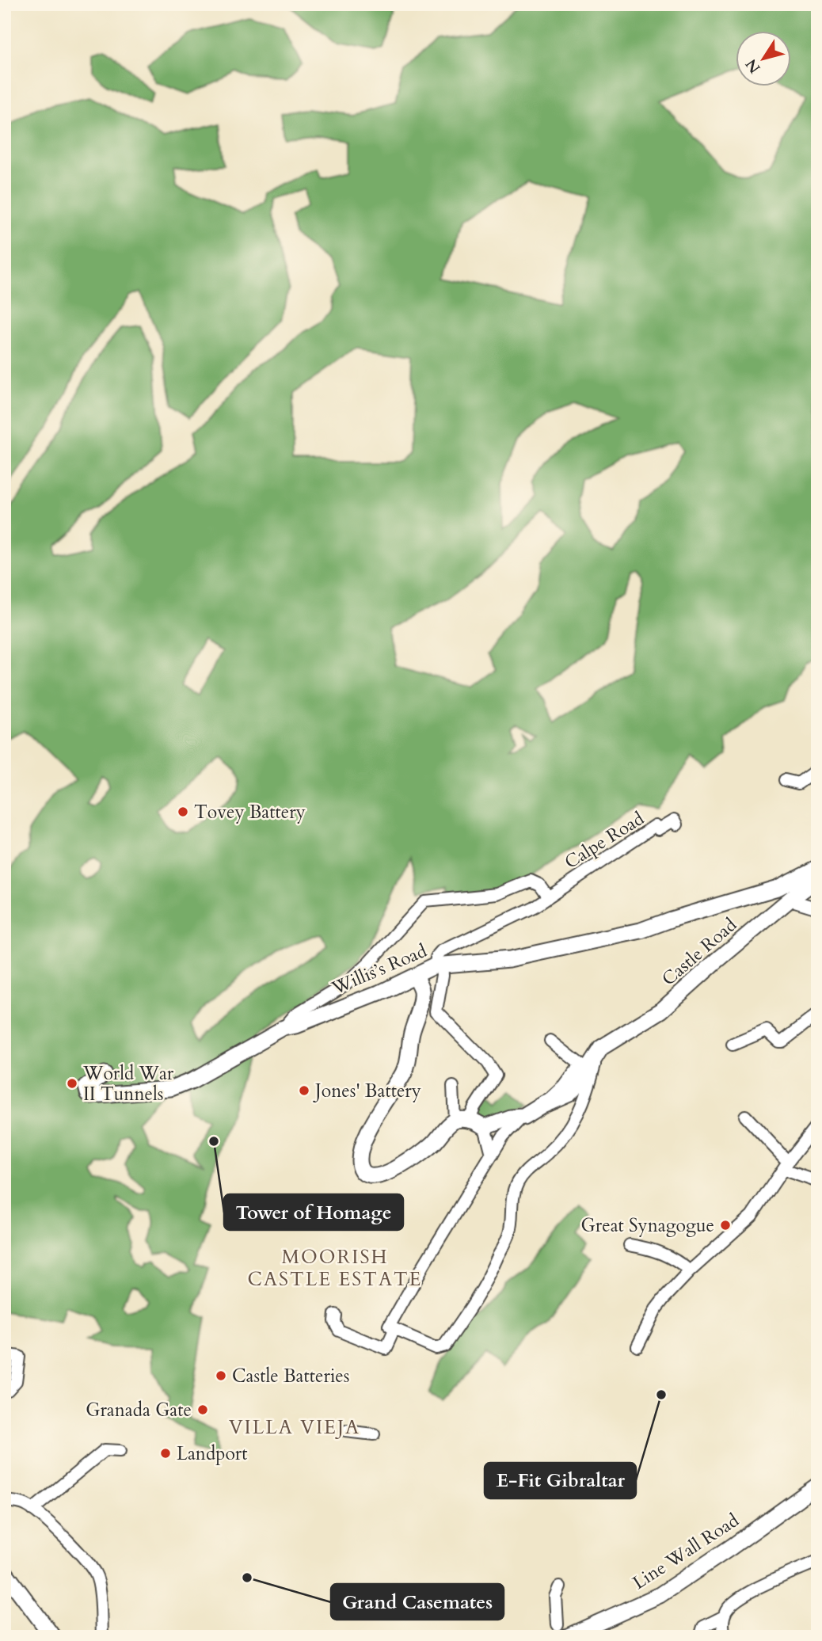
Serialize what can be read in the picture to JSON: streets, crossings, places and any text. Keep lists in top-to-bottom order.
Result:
{
  "streets": {
    "street": [
      "Calpe Road",
      "Castle Road",
      "Willis’s Road",
      "Line Wall Road"
    ]
  },
  "crossings": [
    ["Calpe Road", "Willis’s Road"]
  ],
  "districts": ["MOORISH CASTLE ESTATE", "VILLA VIEJA"],
  "places": [
    "Tovey Battery",
    "World War II Tunnels",
    "Jones' Battery",
    "Tower of Homage",
    "Great Synagogue",
    "Castle Batteries",
    "E-Fit Gibraltar",
    "Granada Gate",
    "Landport",
    "Grand Casemates"
  ],
  "north": "bottom left"
}
